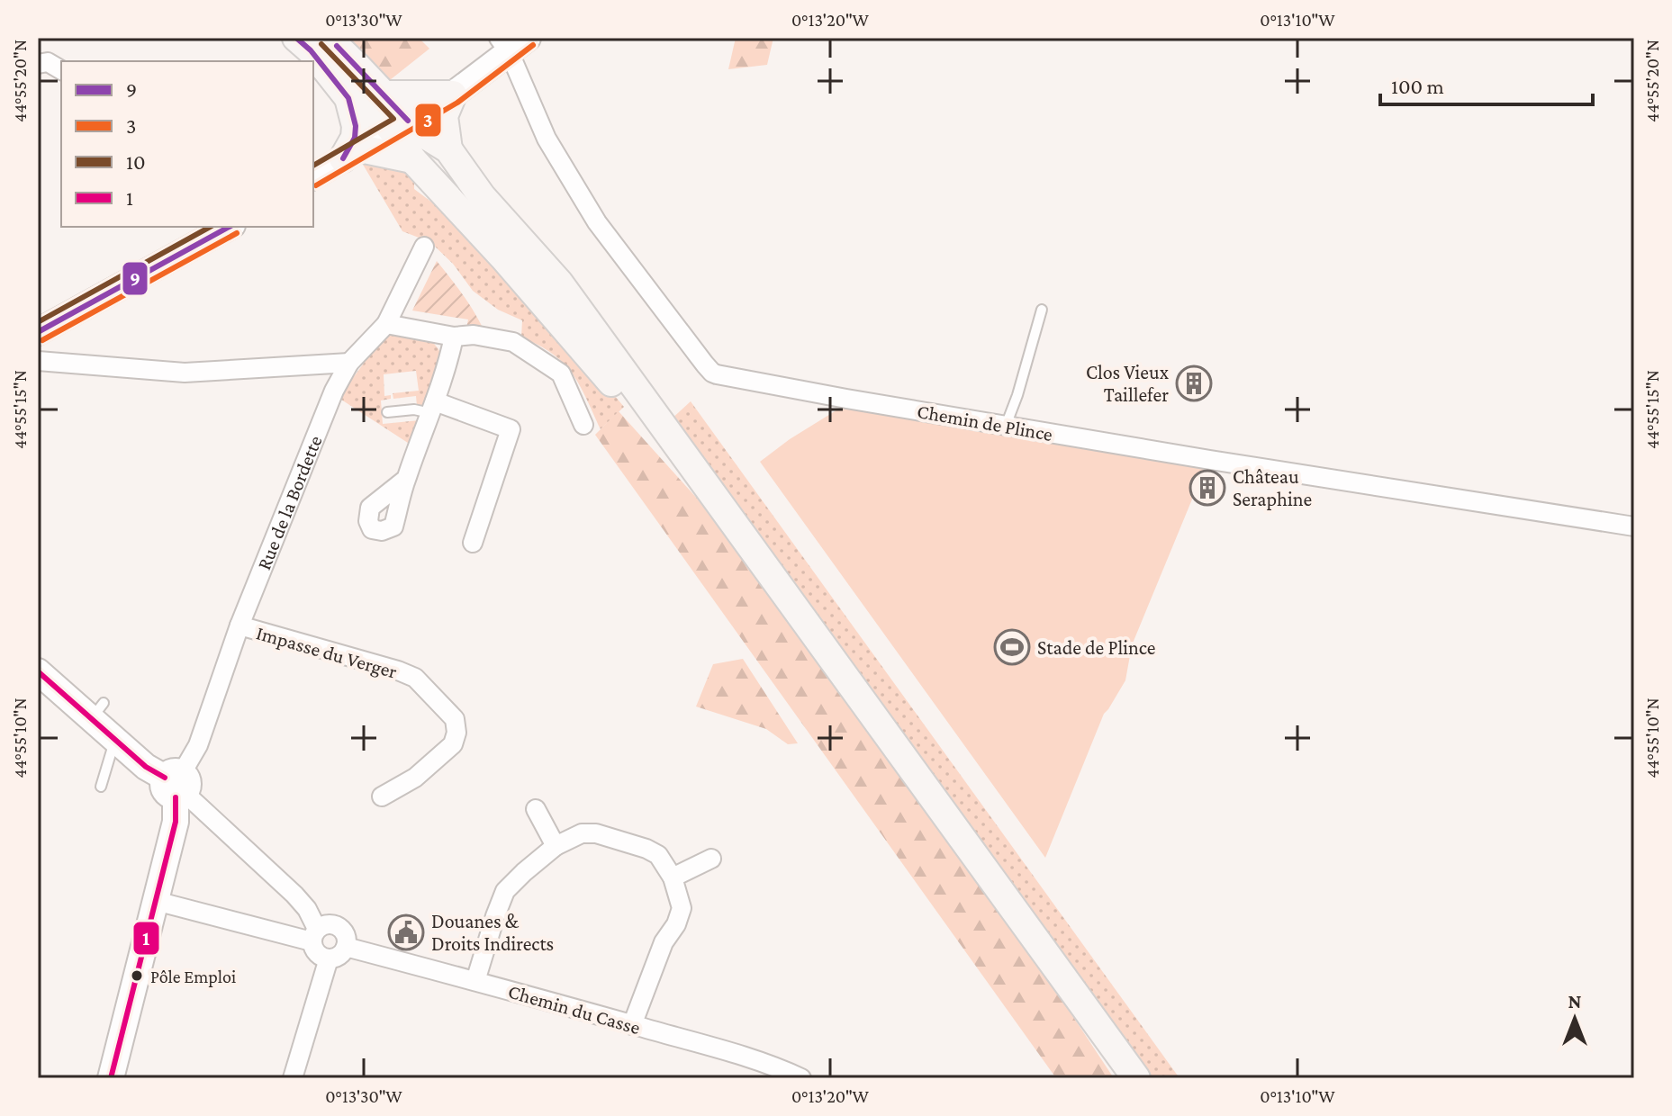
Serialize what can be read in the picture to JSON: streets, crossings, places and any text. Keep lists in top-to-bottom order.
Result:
{
  "streets": {
    "street": [
      "Chemin de Plince",
      "Rue de la Bordette",
      "Impasse du Verger",
      "Chemin du Casse"
    ]
  },
  "crossings": [
    ["Rue de la Bordette", "Impasse du Verger"]
  ],
  "places": {
    "building": ["Clos Vieux Taillefer", "Château Seraphine"],
    "sports": ["Stade de Plince"],
    "public building": ["Douanes & Droits Indirects"],
    "other": ["Pôle Emploi"]
  },
  "lines": [
    "transit line 9",
    "transit line 10",
    "transit line 3",
    "transit line 1"
  ],
  "legend": [
    "9",
    "3",
    "10",
    "1"
  ],
  "scale_bar": "100 m",
  "north": "top",
  "coordinates": [
    "0°13'30\"W",
    "0°13'20\"W",
    "0°13'10\"W",
    "44°55'20\"N",
    "44°55'15\"N",
    "44°55'10\"N"
  ]
}
